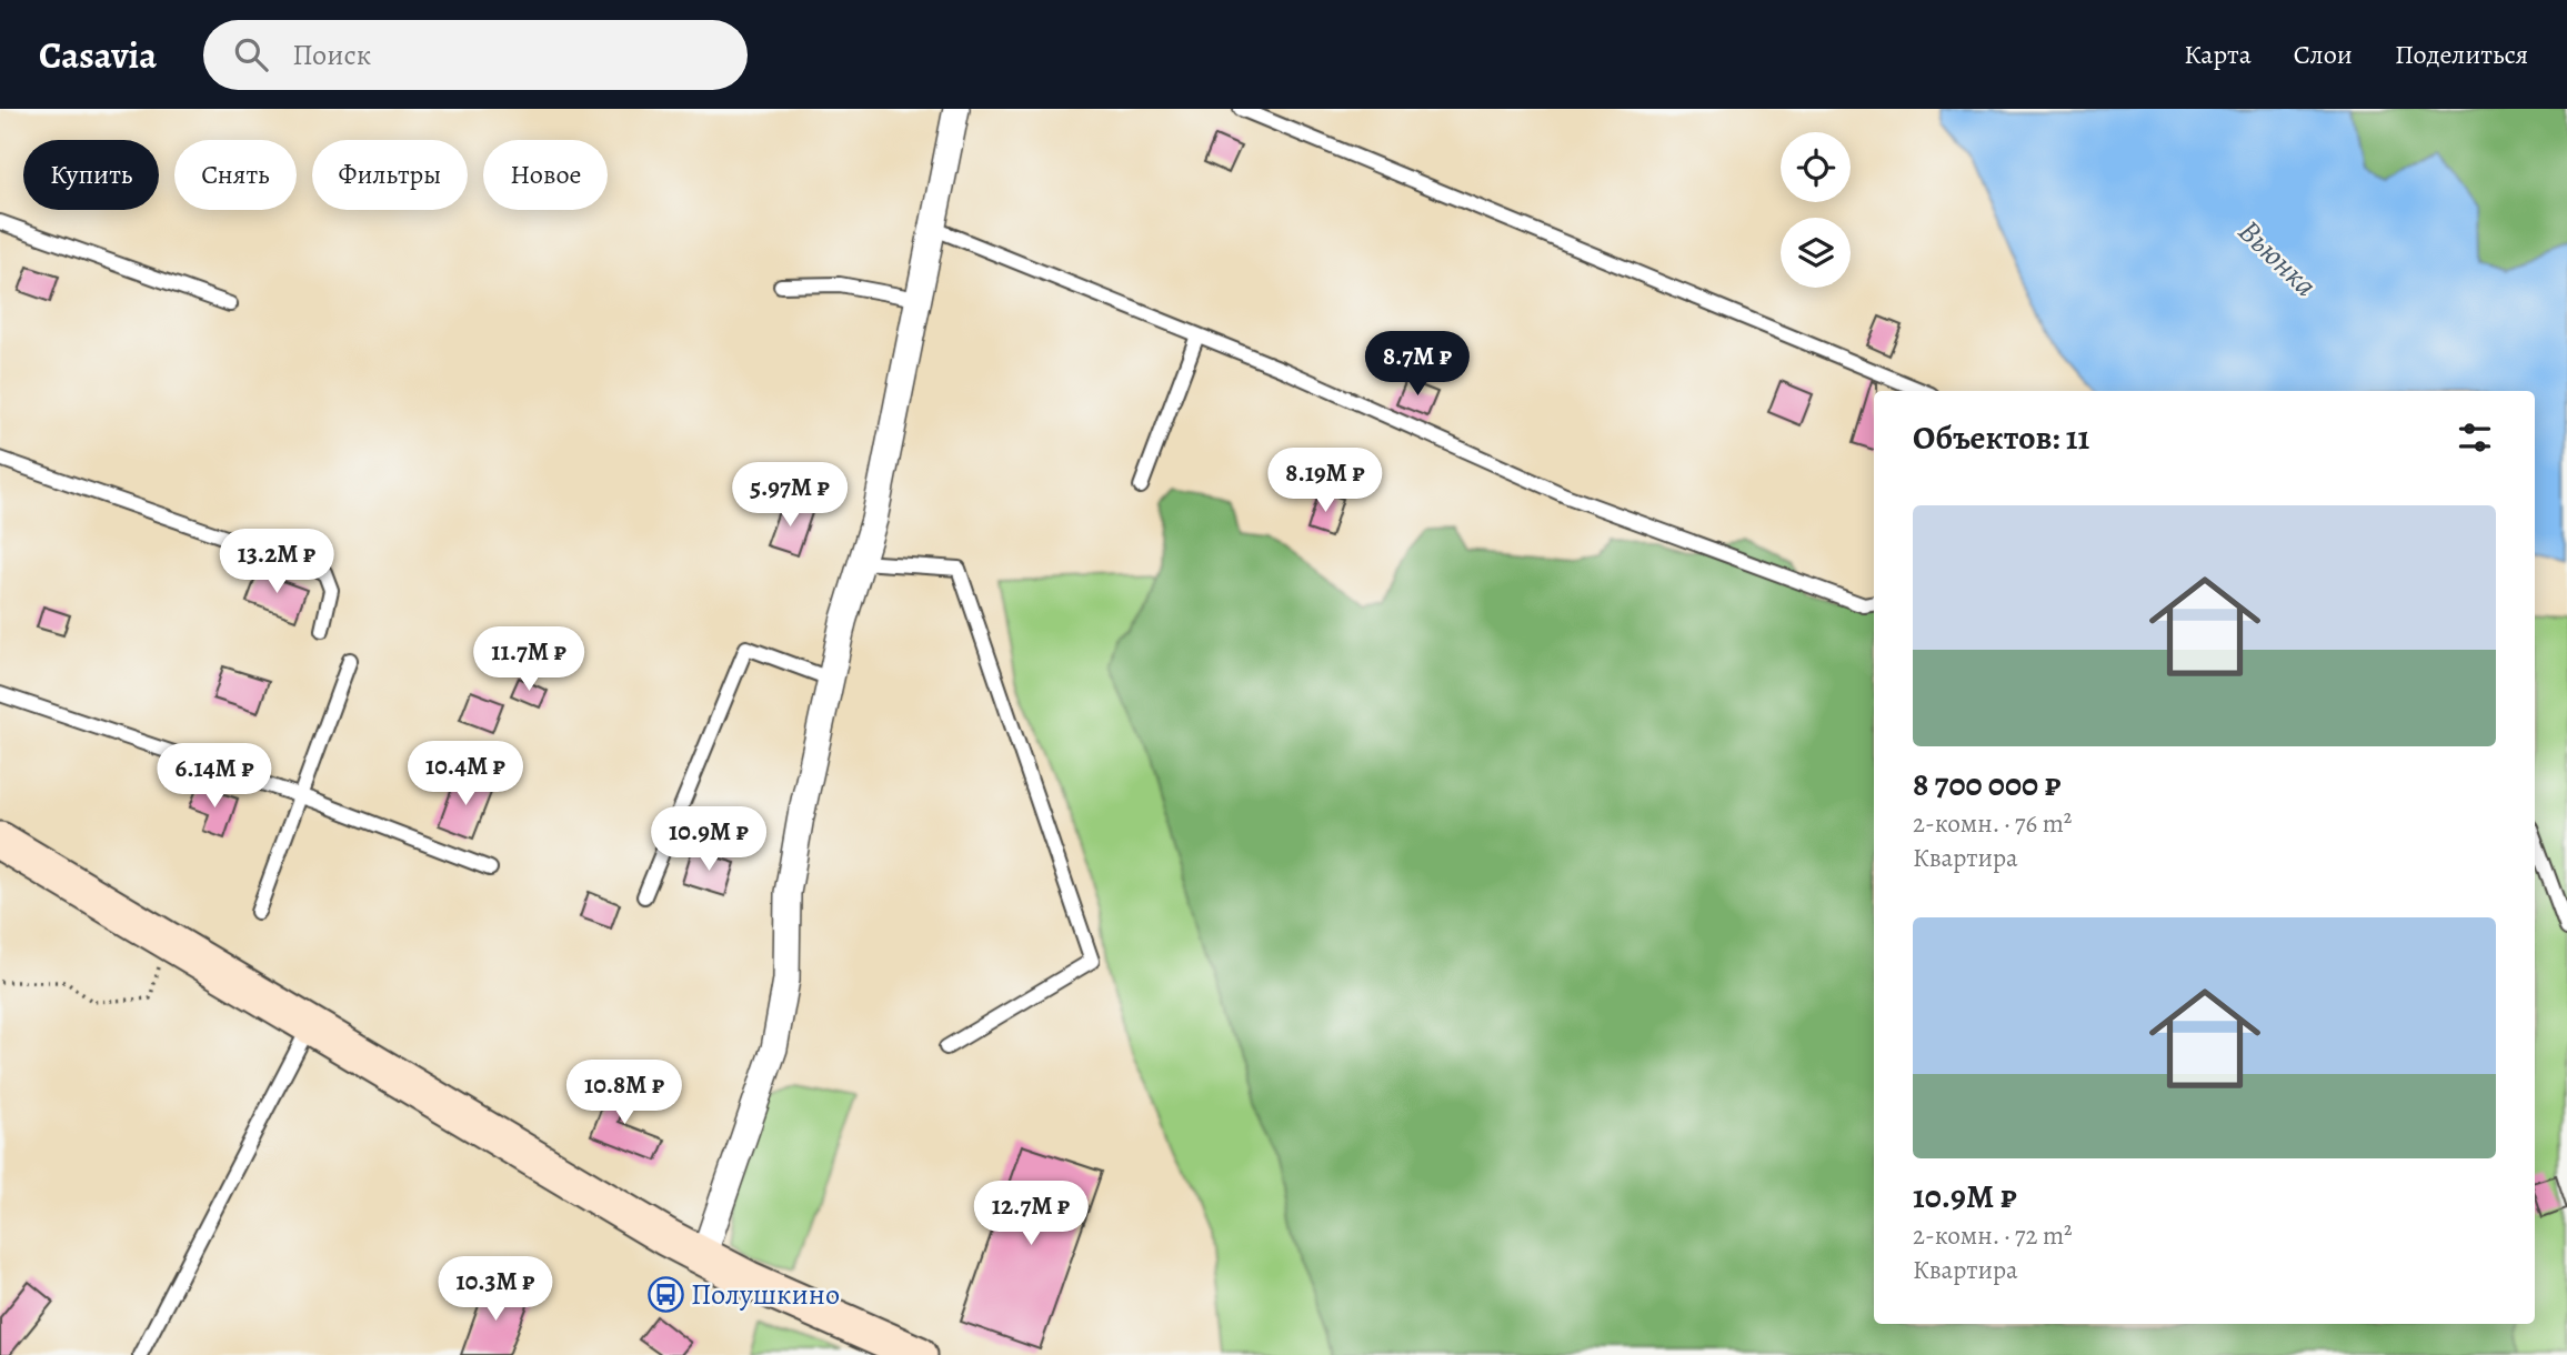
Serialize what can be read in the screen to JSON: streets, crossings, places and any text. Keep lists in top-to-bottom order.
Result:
{
  "water": ["Вьюнка"],
  "places": {
    "bus stop": ["Полушкино"]
  },
  "page": {
    "header": "Casavia",
    "search": "Поиск",
    "nav": ["Карта", "Слои", "Поделиться"],
    "chip": [
      "Купить",
      "Снять",
      "Фильтры",
      "Новое"
    ],
    "price": [
      "8.7M ₽",
      "8.19M ₽",
      "5.97M ₽",
      "13.2M ₽",
      "11.7M ₽",
      "10.4M ₽",
      "6.14M ₽",
      "10.9M ₽",
      "10.8M ₽",
      "12.7M ₽",
      "10.3M ₽"
    ],
    "heading": "Объектов: 11",
    "list": [
      {
        "name": "8 700 000 ₽",
        "note": "2-комн. · 76 m² · Квартира"
      },
      {
        "name": "10.9M ₽",
        "note": "2-комн. · 72 m² · Квартира"
      }
    ]
  }
}
